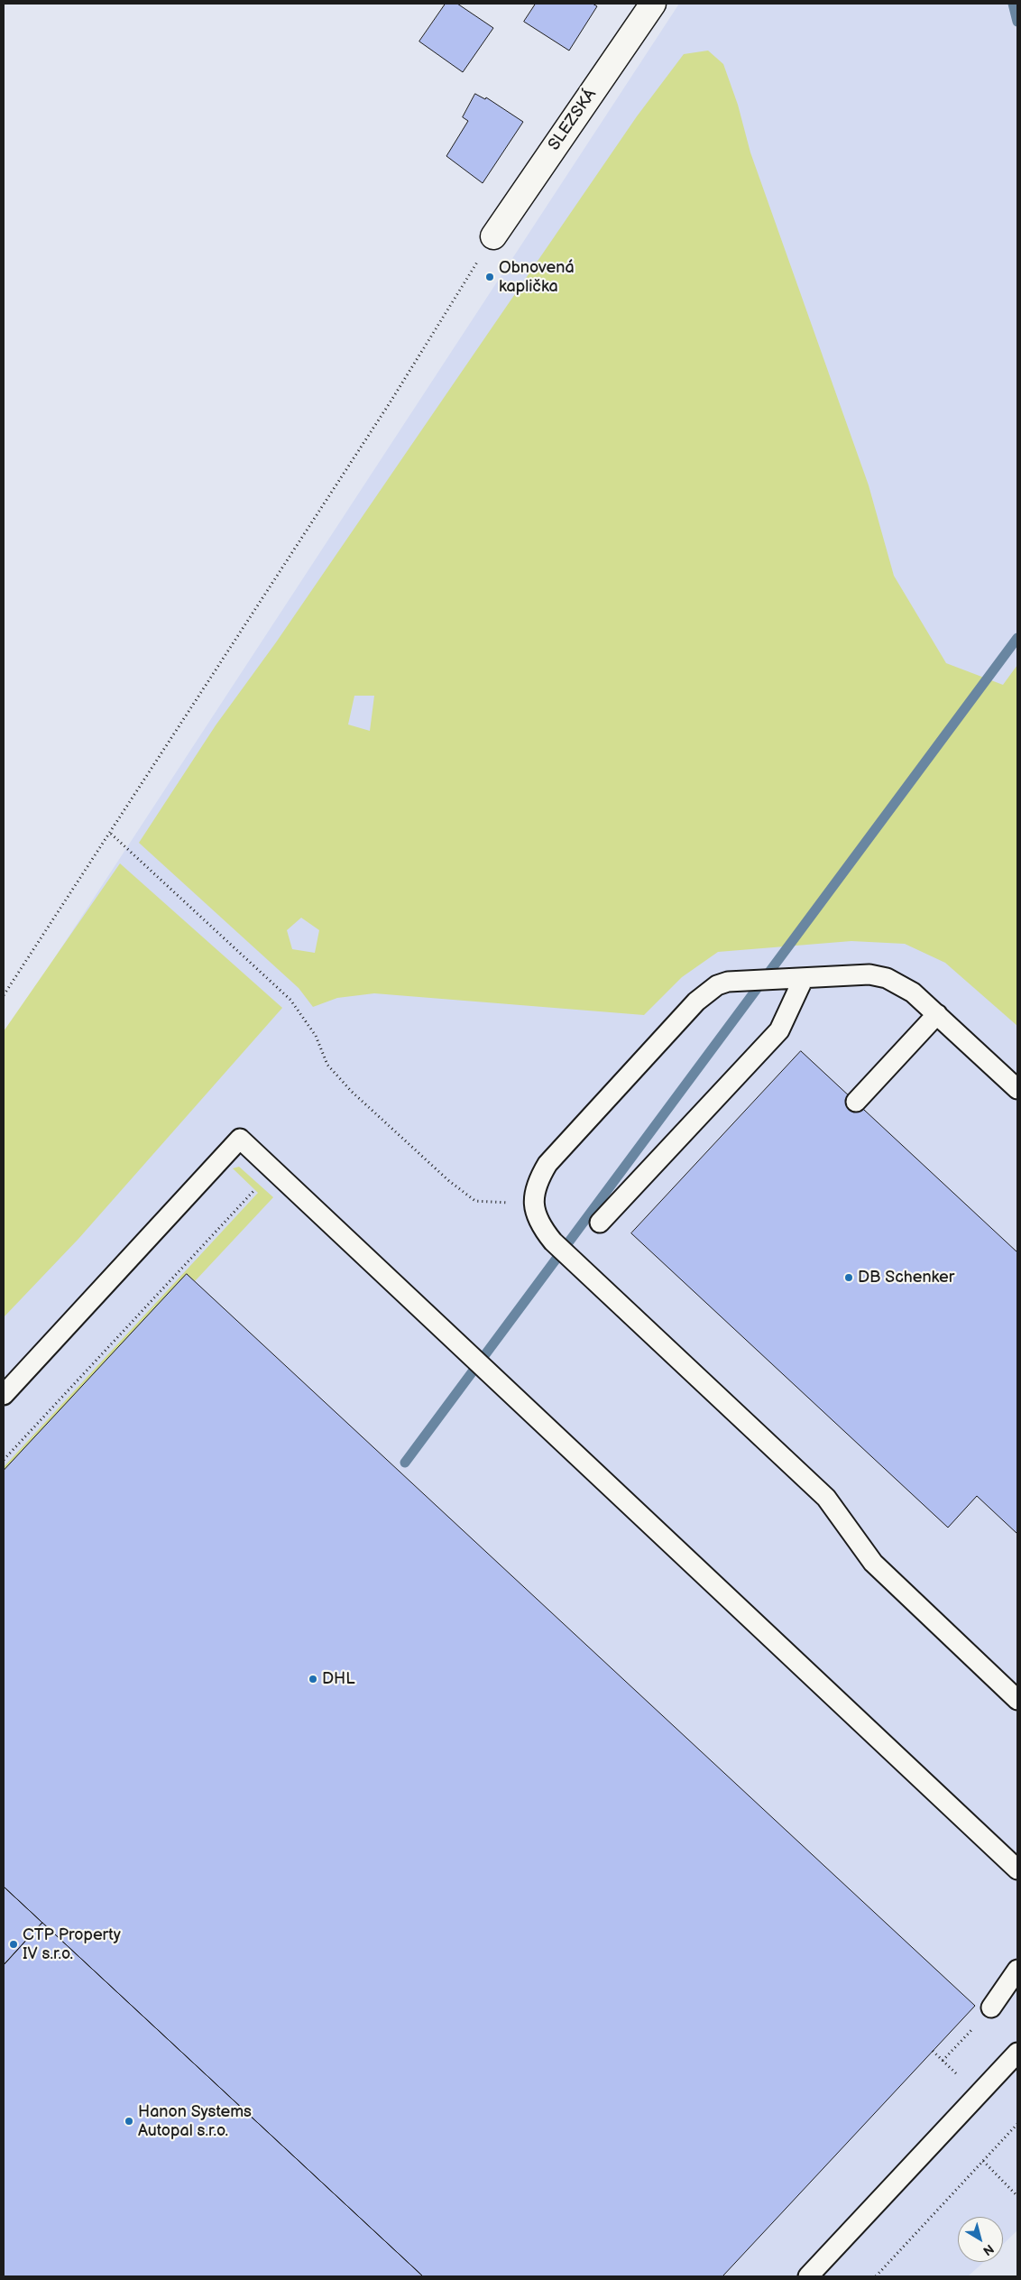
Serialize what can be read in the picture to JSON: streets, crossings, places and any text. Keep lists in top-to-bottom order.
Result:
{
  "streets": {
    "street": ["SLEZSKÁ"]
  },
  "places": [
    "Obnovená kaplička",
    "DB Schenker",
    "DHL",
    "CTP Property IV s.r.o.",
    "Hanon Systems Autopal s.r.o."
  ],
  "north": "bottom right"
}
